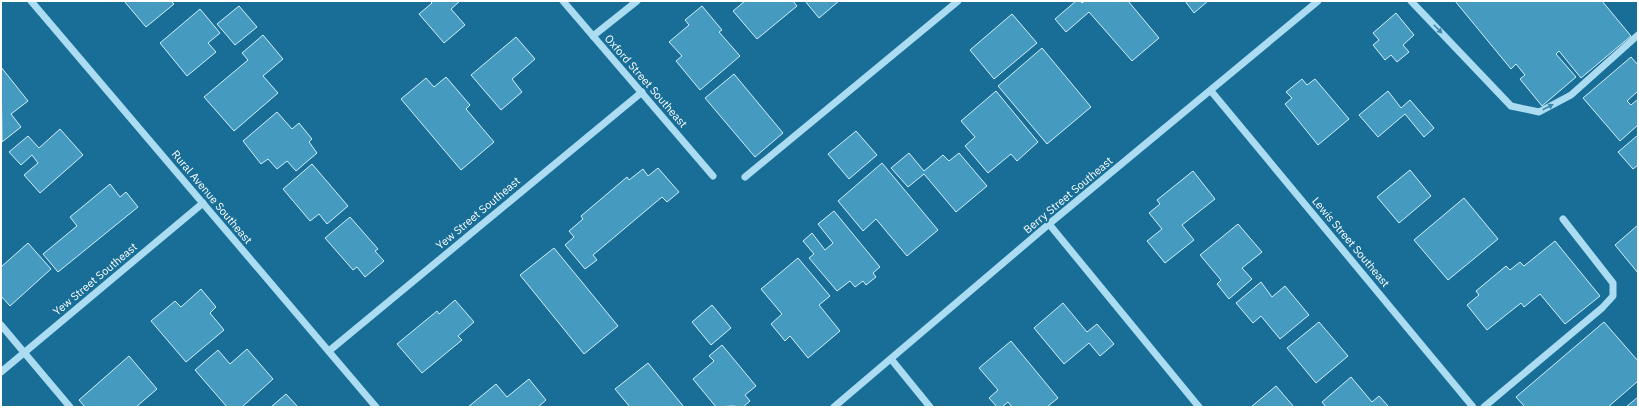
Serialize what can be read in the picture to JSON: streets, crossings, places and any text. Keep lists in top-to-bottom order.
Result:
{
  "streets": {
    "street": [
      "Oxford Street Southeast",
      "Berry Street Southeast",
      "Rural Avenue Southeast",
      "Yew Street Southeast",
      "Lewis Street Southeast"
    ]
  },
  "crossings": [
    ["Oxford Street Southeast", "Yew Street Southeast"],
    ["Berry Street Southeast", "Lewis Street Southeast"],
    ["Rural Avenue Southeast", "Yew Street Southeast"]
  ]
}
